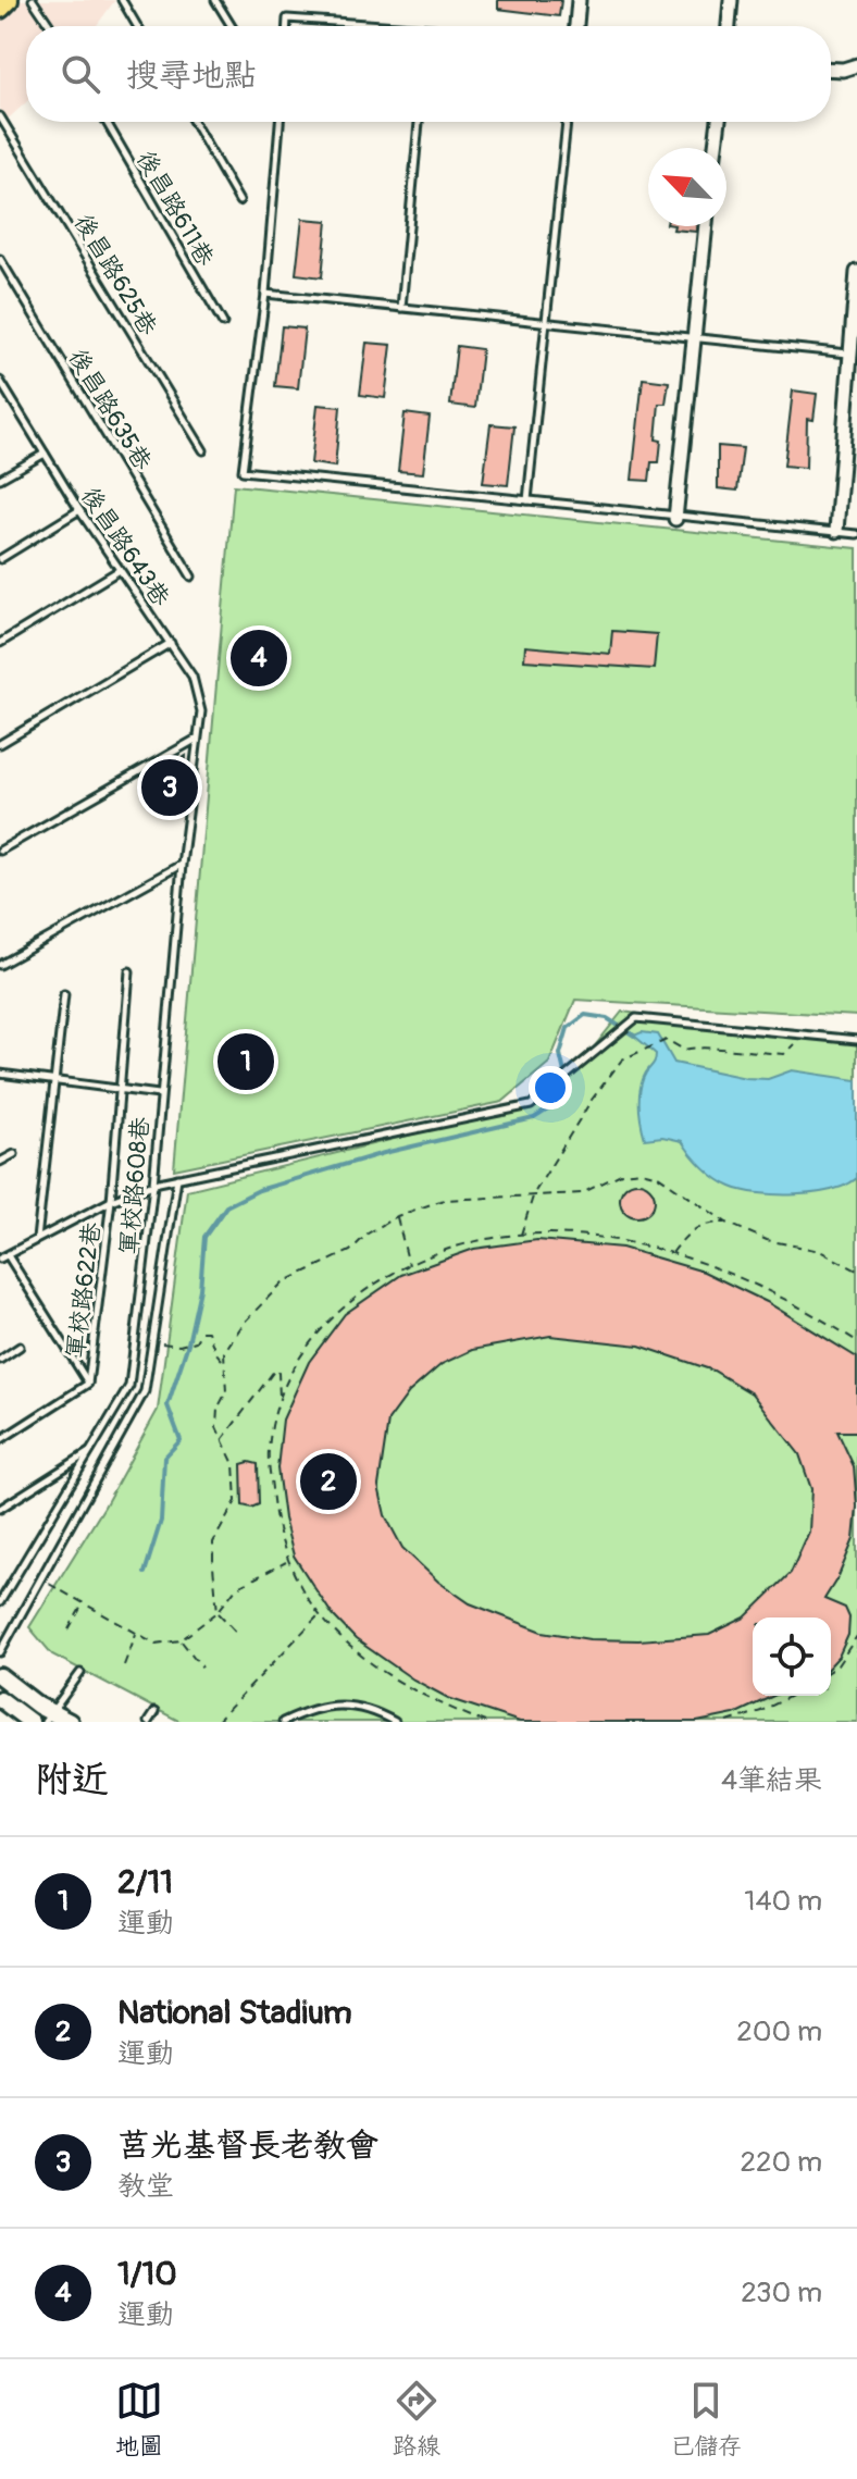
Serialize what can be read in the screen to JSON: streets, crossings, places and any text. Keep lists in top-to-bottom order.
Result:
{
  "streets": {
    "lane": [
      "後昌路611巷",
      "後昌路625巷",
      "後昌路635巷",
      "後昌路643巷",
      "軍校路608巷",
      "軍校路622巷"
    ]
  },
  "crossings": [
    ["後昌路643巷", "軍校路608巷"]
  ],
  "north": "top left",
  "page": {
    "search": "搜尋地點",
    "pins": [
      "4",
      "3",
      "1",
      "2"
    ],
    "heading": ["附近", "4筆結果"],
    "list": [
      {
        "mark": "1",
        "name": "2/11",
        "note": "運動",
        "value": "140 m"
      },
      {
        "mark": "2",
        "name": "National Stadium",
        "note": "運動",
        "value": "200 m"
      },
      {
        "mark": "3",
        "name": "莒光基督長老教會",
        "note": "教堂",
        "value": "220 m"
      },
      {
        "mark": "4",
        "name": "1/10",
        "note": "運動",
        "value": "230 m"
      }
    ],
    "nav": ["地圖", "路線", "已儲存"]
  }
}
